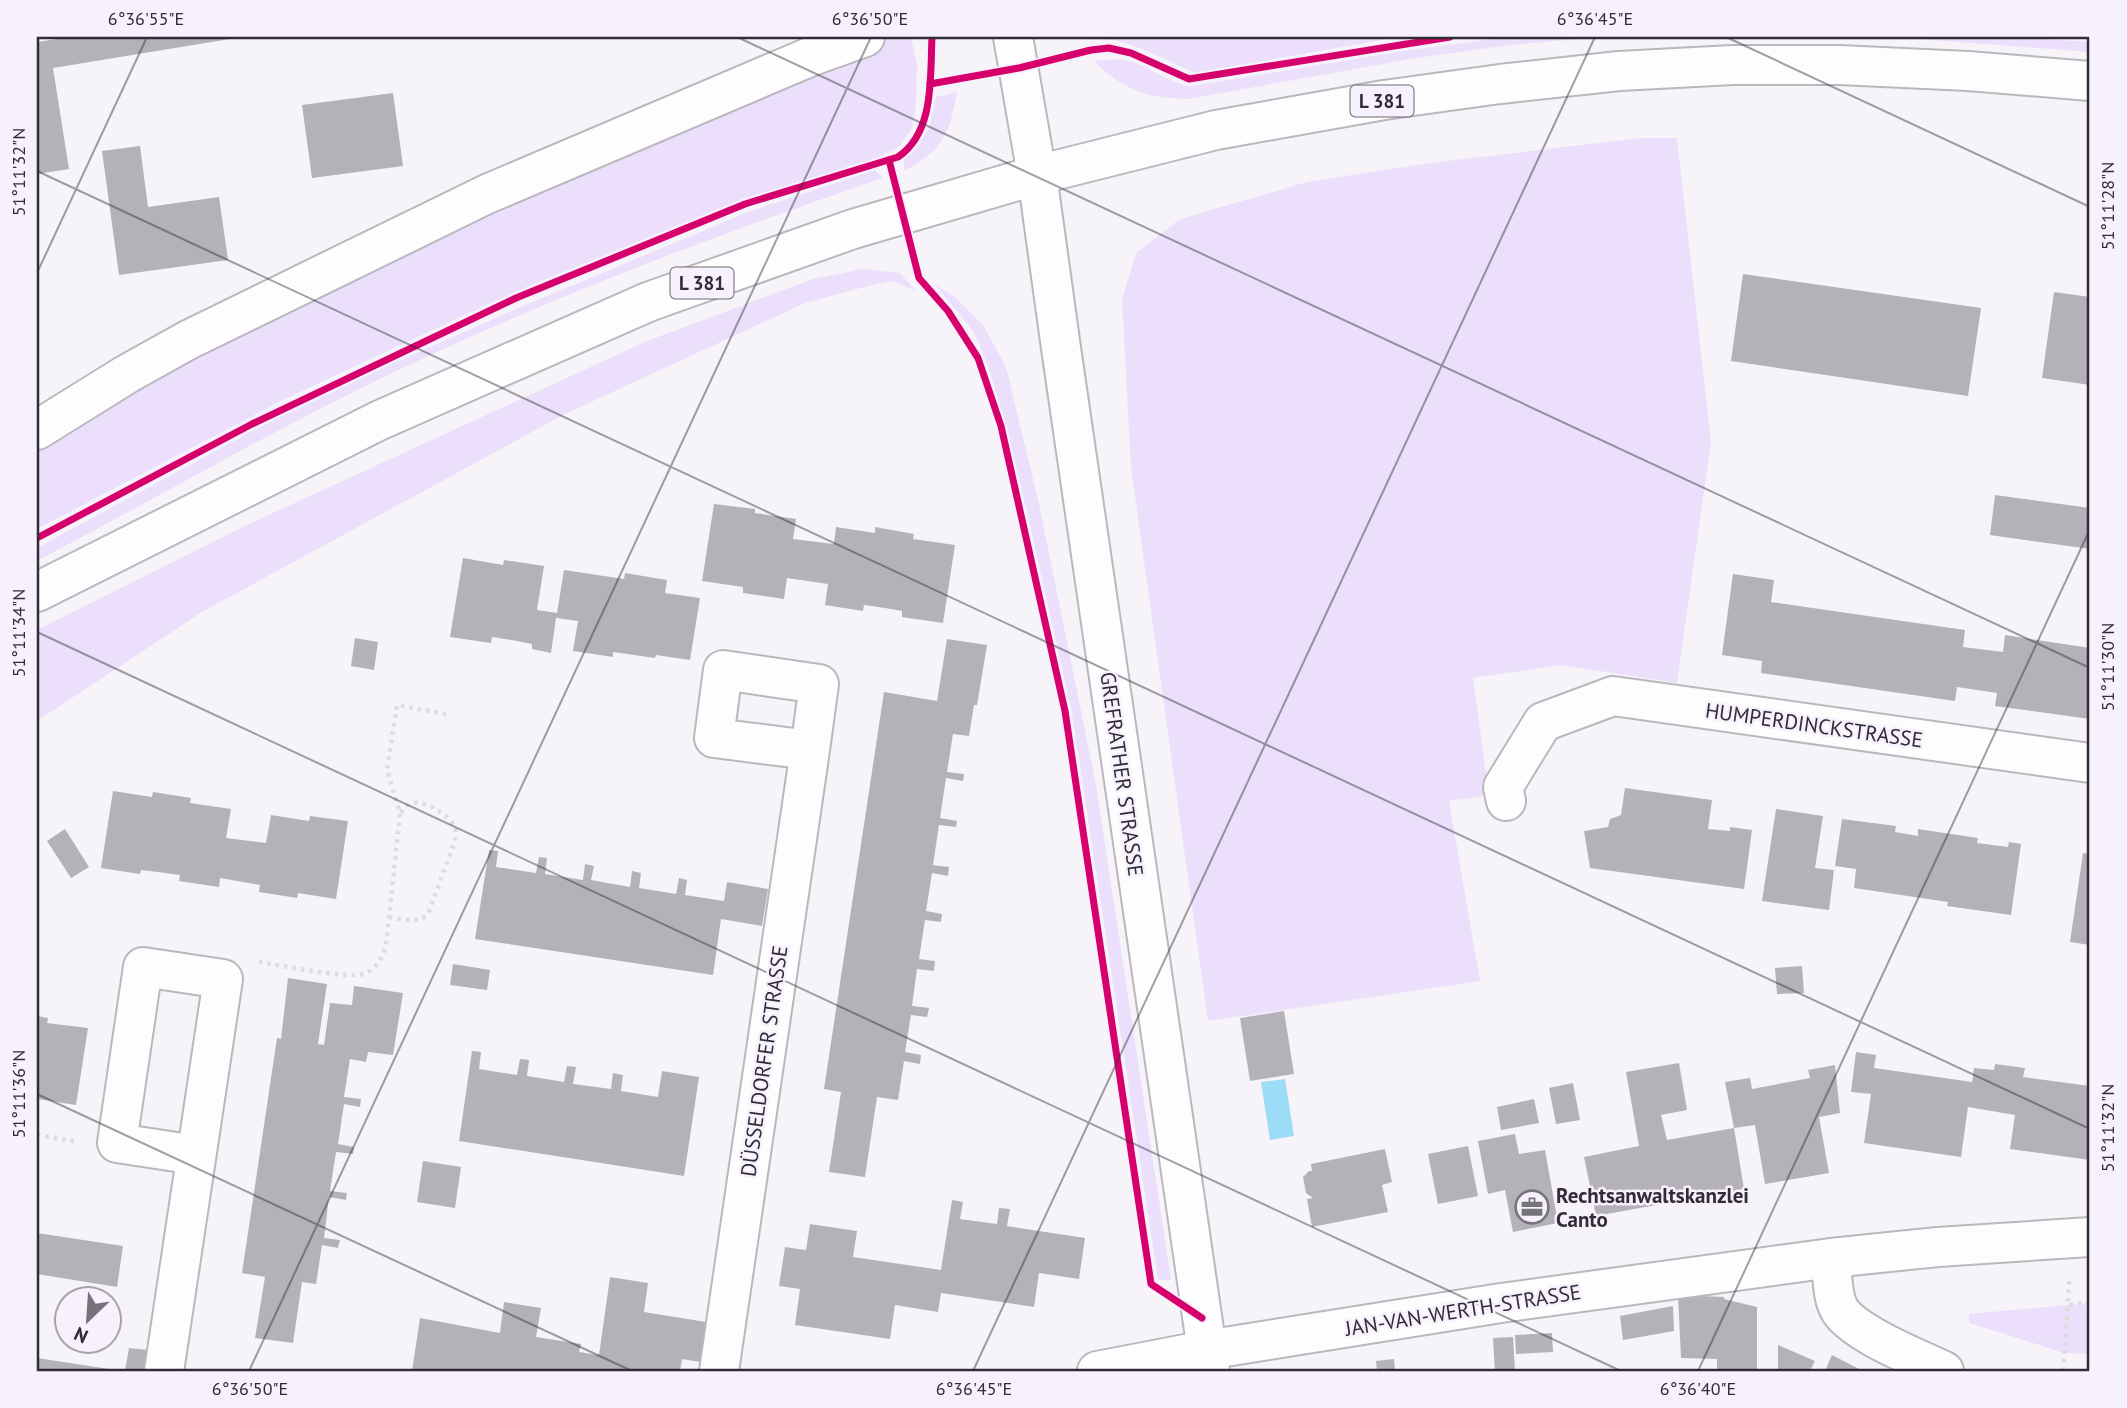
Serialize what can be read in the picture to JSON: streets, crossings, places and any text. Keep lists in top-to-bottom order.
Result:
{
  "streets": {
    "street": [
      "L 381",
      "HUMPERDINCKSTRASSE",
      "GREFRATHER STRASSE",
      "DÜSSELDORFER STRASSE",
      "JAN-VAN-WERTH-STRASSE"
    ]
  },
  "crossings": [
    ["L 381", "GREFRATHER STRASSE"],
    ["GREFRATHER STRASSE", "JAN-VAN-WERTH-STRASSE"]
  ],
  "places": {
    "office": ["Rechtsanwaltskanzlei Canto"]
  },
  "north": "bottom left",
  "coordinates": [
    "6°36'55\"E",
    "6°36'50\"E",
    "6°36'45\"E",
    "51°11'32\"N",
    "51°11'28\"N",
    "51°11'34\"N",
    "51°11'30\"N",
    "51°11'36\"N",
    "6°36'40\"E"
  ]
}
